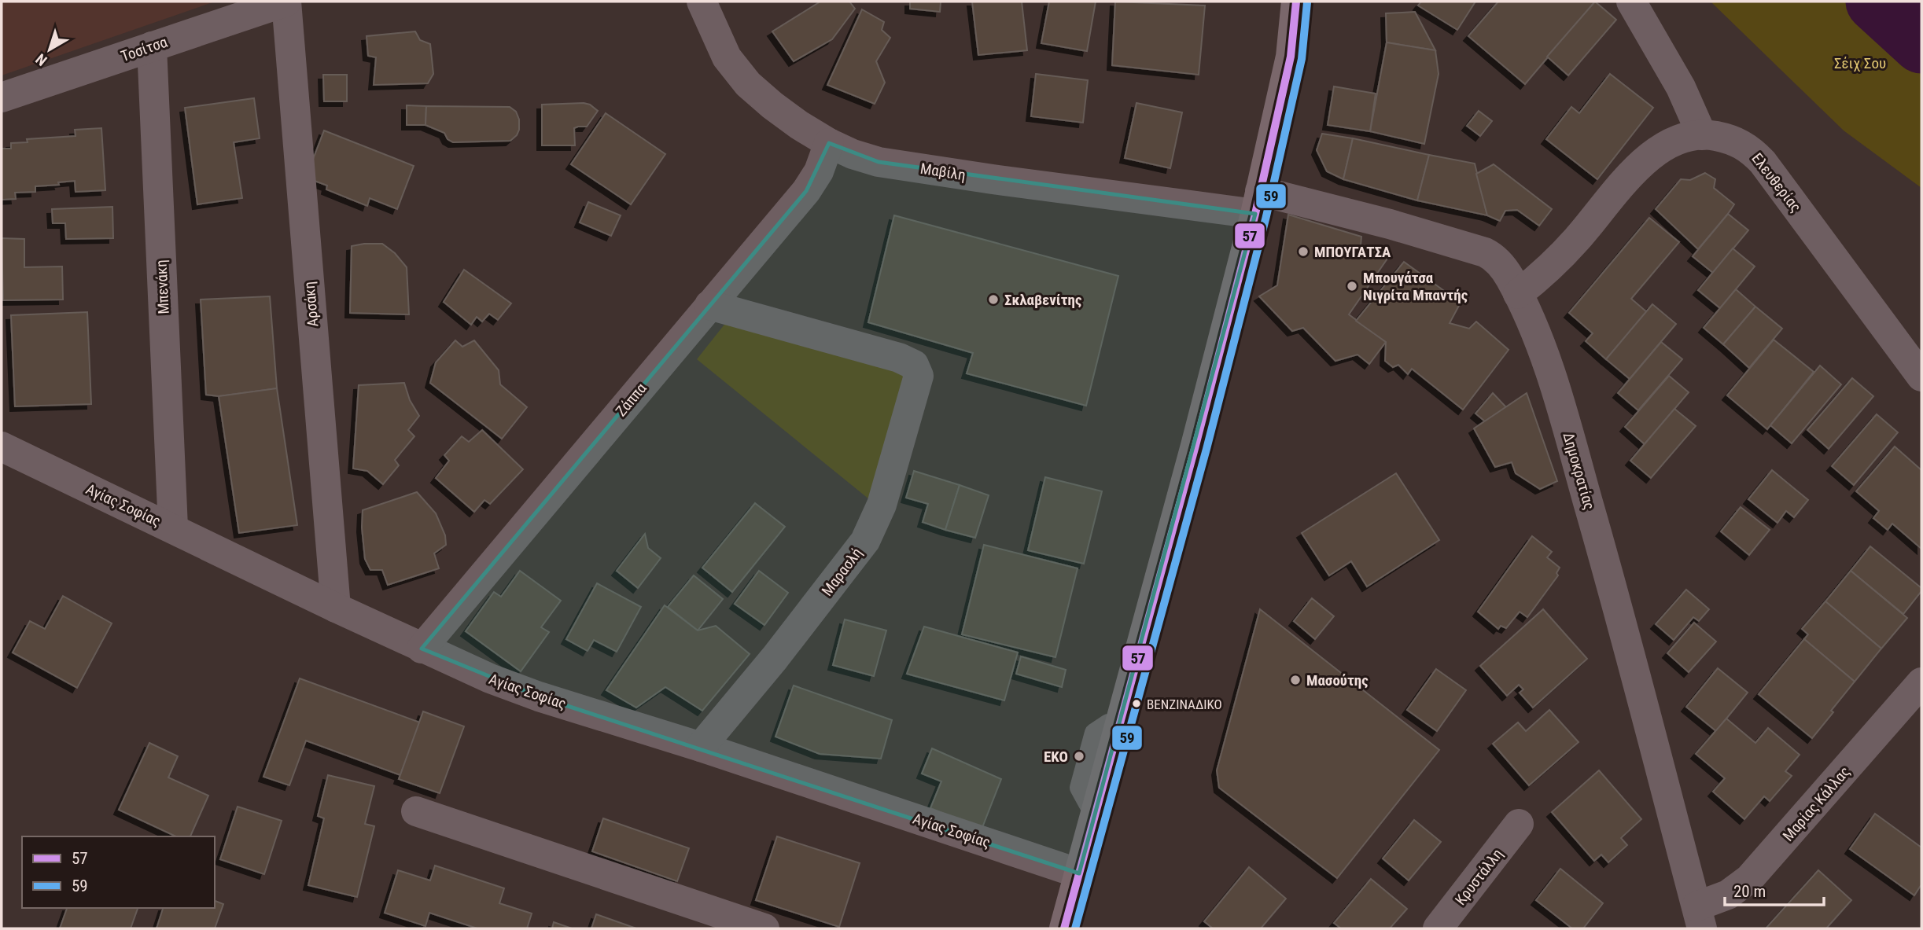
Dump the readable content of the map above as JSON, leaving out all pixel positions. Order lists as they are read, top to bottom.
{
  "streets": {
    "street": [
      "Τοσίτσα",
      "Μαβίλη",
      "Ελευθερίας",
      "Μπενάκη",
      "Αρσάκη",
      "Ζάππα",
      "Δημοκρατίας",
      "Αγίας Σοφίας",
      "Μαρασλή",
      "Μαρίας Κάλλας",
      "Κρυστάλλη"
    ]
  },
  "crossings": [
    ["Τοσίτσα", "Μπενάκη"],
    ["Τοσίτσα", "Αρσάκη"],
    ["Μαβίλη", "Ζάππα"],
    ["Μαβίλη", "Δημοκρατίας"],
    ["Ελευθερίας", "Δημοκρατίας"],
    ["Μπενάκη", "Αγίας Σοφίας"],
    ["Αρσάκη", "Αγίας Σοφίας"],
    ["Ζάππα", "Αγίας Σοφίας"],
    ["Ζάππα", "Μαρασλή"],
    ["Δημοκρατίας", "Μαρίας Κάλλας"],
    ["Αγίας Σοφίας", "Μαρασλή"]
  ],
  "parks": ["Σέιχ Σου"],
  "places": [
    "ΜΠΟΥΓΑΤΣΑ",
    "Μπουγάτσα Νιγρίτα Μπαντής",
    "Σκλαβενίτης",
    "Μασούτης",
    "ΒΕΝΖΙΝΑΔΙΚΟ",
    "EKO"
  ],
  "lines": ["transit line 57", "transit line 59"],
  "legend": ["57", "59"],
  "scale_bar": "20 m",
  "north": "bottom left"
}
